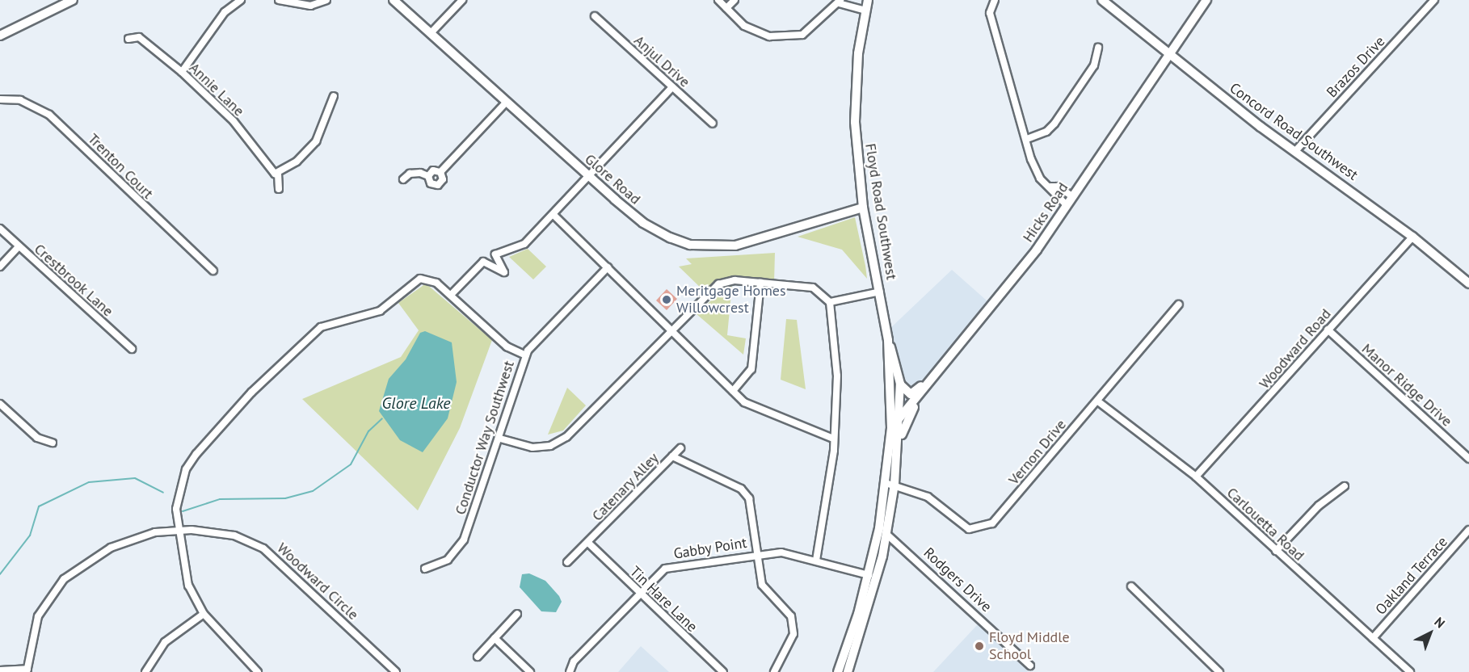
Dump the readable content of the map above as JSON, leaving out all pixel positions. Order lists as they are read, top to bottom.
{
  "streets": {
    "street": [
      "Anjul Drive",
      "Brazos Drive",
      "Annie Lane",
      "Concord Road Southwest",
      "Trenton Court",
      "Glore Road",
      "Floyd Road Southwest",
      "Hicks Road",
      "Crestbrook Lane",
      "Woodward Road",
      "Manor Ridge Drive",
      "Conductor Way Southwest",
      "Vernon Drive",
      "Catenary Alley",
      "Carlouetta Road",
      "Gabby Point",
      "Oakland Terrace",
      "Rodgers Drive",
      "Woodward Circle",
      "Tin Hare Lane"
    ]
  },
  "crossings": [
    ["Brazos Drive", "Concord Road Southwest"],
    ["Concord Road Southwest", "Hicks Road"],
    ["Concord Road Southwest", "Woodward Road"],
    ["Glore Road", "Floyd Road Southwest"],
    ["Floyd Road Southwest", "Hicks Road"],
    ["Floyd Road Southwest", "Vernon Drive"],
    ["Floyd Road Southwest", "Gabby Point"],
    ["Floyd Road Southwest", "Rodgers Drive"],
    ["Woodward Road", "Manor Ridge Drive"],
    ["Woodward Road", "Carlouetta Road"],
    ["Vernon Drive", "Carlouetta Road"],
    ["Catenary Alley", "Tin Hare Lane"],
    ["Carlouetta Road", "Oakland Terrace"],
    ["Gabby Point", "Tin Hare Lane"]
  ],
  "water": ["Glore Lake"],
  "places": ["Meritgage Homes Willowcrest", "Floyd Middle School"],
  "north": "top right"
}
